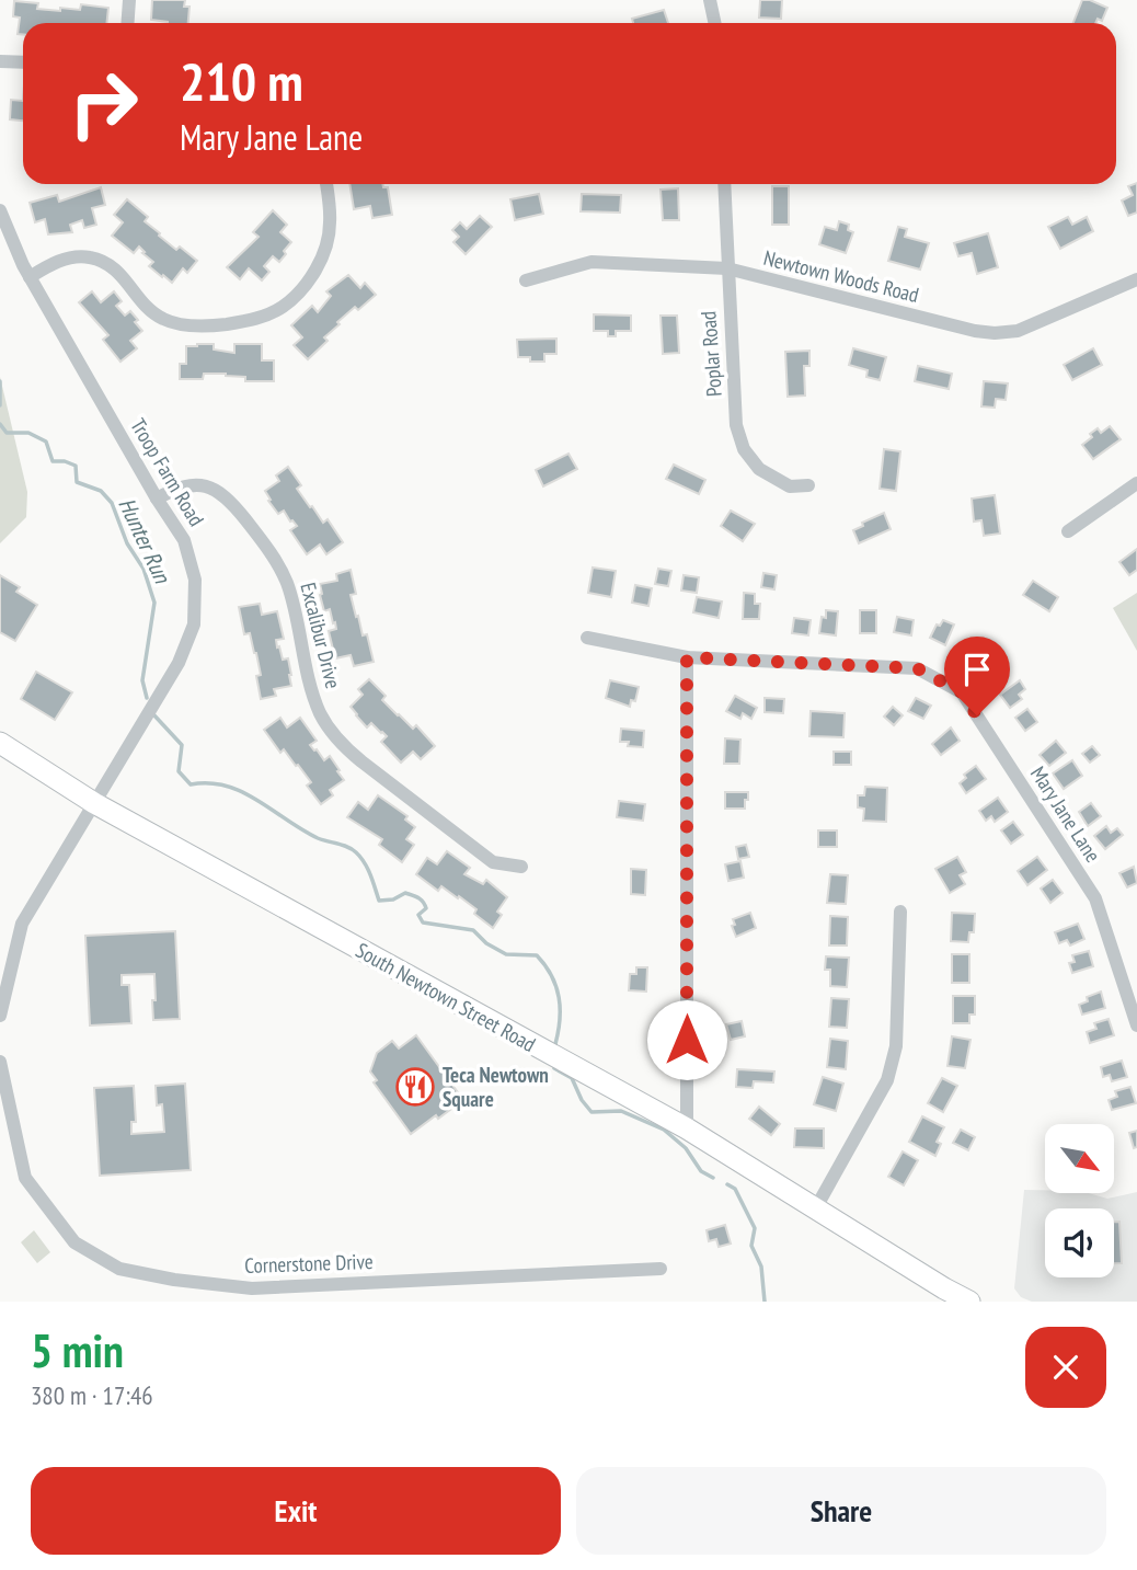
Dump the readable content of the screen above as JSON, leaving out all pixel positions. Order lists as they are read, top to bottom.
{
  "streets": {
    "main road": ["South Newtown Street Road"],
    "street": [
      "Newtown Woods Road",
      "Poplar Road",
      "Troop Farm Road",
      "Excalibur Drive",
      "Mary Jane Lane",
      "Cornerstone Drive"
    ]
  },
  "crossings": [
    ["Newtown Woods Road", "Poplar Road"],
    ["Troop Farm Road", "Excalibur Drive"],
    ["Troop Farm Road", "South Newtown Street Road"]
  ],
  "water": ["Hunter Run"],
  "places": {
    "restaurant": ["Teca Newtown Square"]
  },
  "north": "bottom right",
  "page": {
    "turn": ["210 m", "Mary Jane Lane"],
    "heading": ["5 min", "380 m · 17:46"],
    "buttons": ["Exit", "Share"]
  }
}
